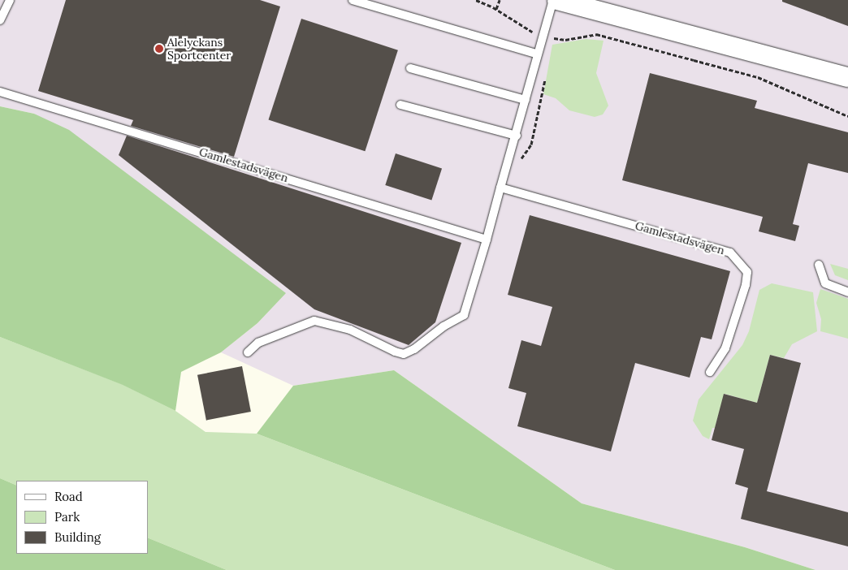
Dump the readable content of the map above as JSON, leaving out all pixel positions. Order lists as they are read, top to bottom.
{
  "streets": {
    "lane": ["Gamlestadsvägen"]
  },
  "places": ["Alelyckans Sportcenter"],
  "legend": ["Road", "Park", "Building"]
}
